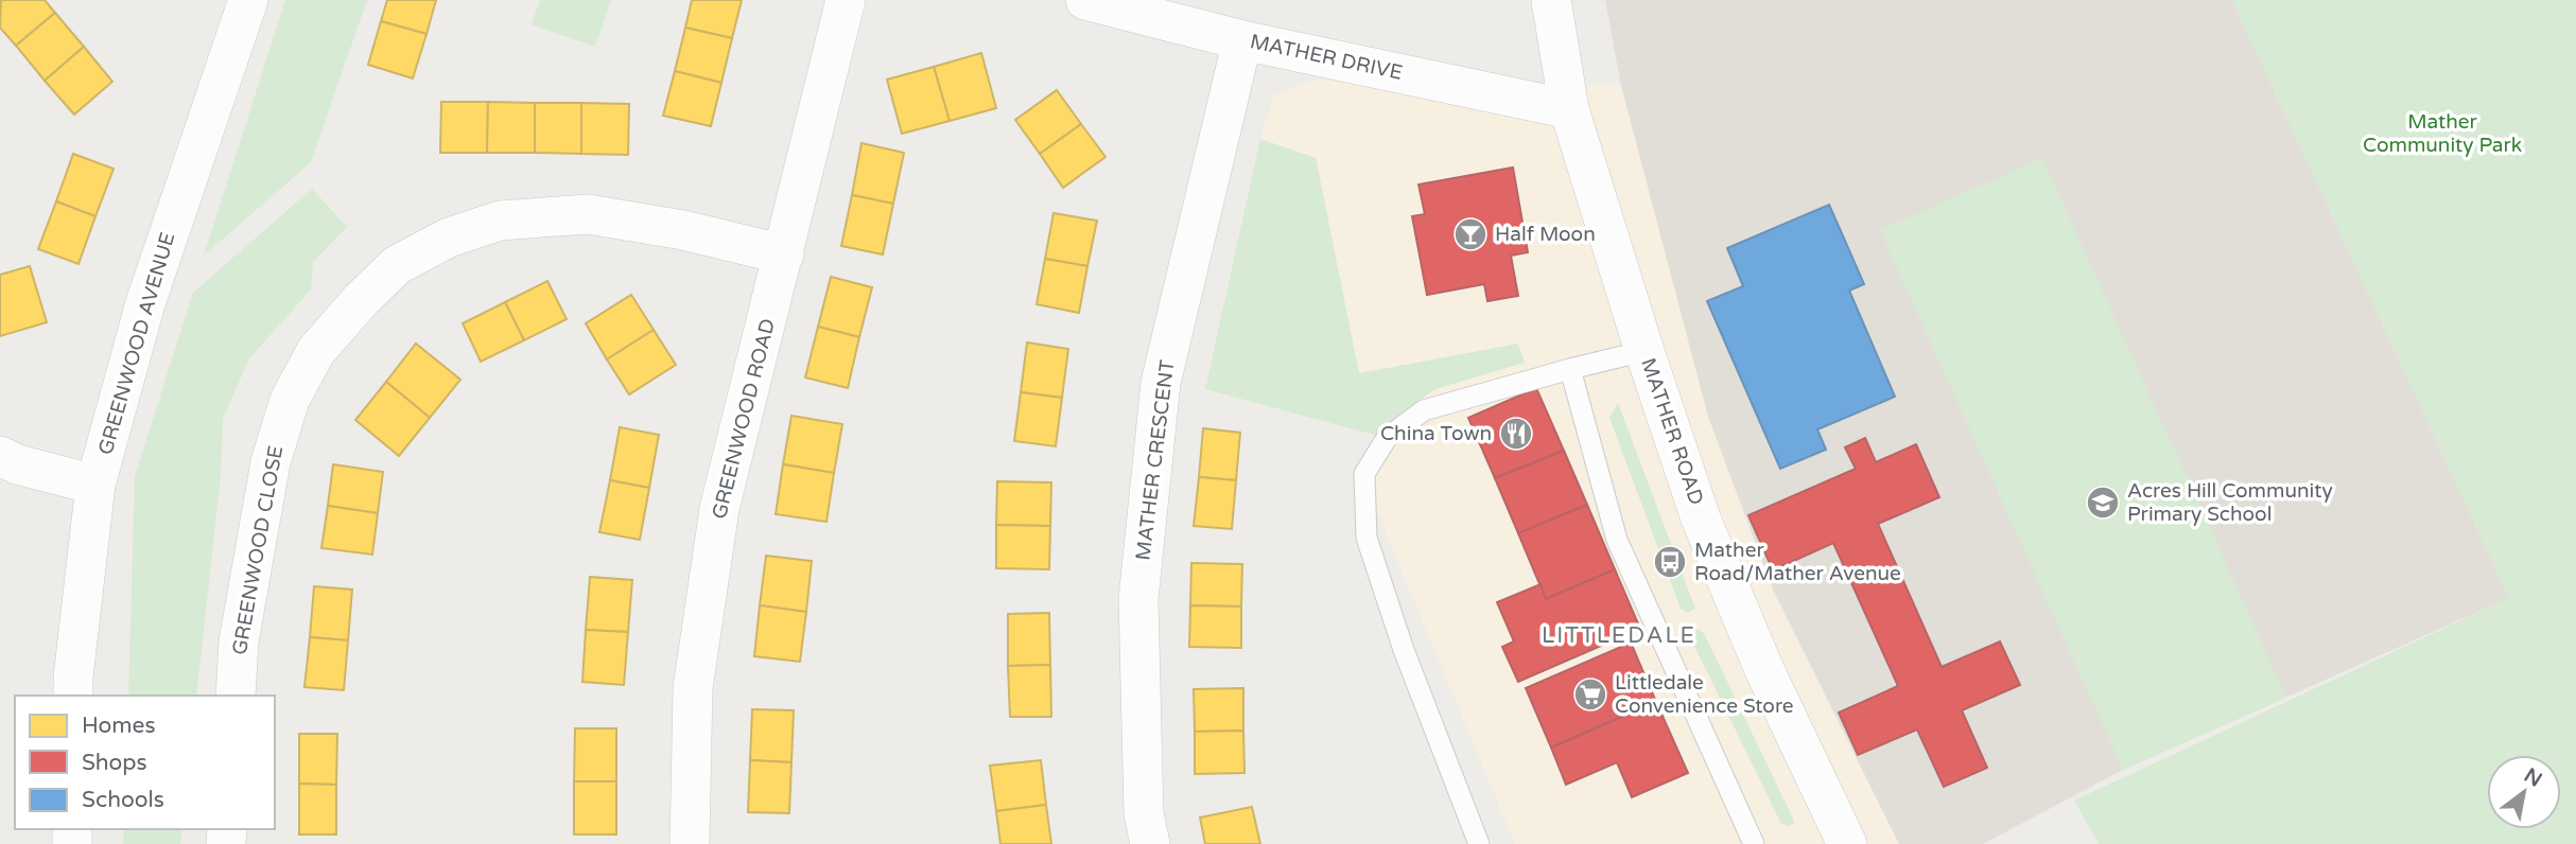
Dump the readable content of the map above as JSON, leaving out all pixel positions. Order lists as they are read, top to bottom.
{
  "streets": {
    "street": [
      "MATHER DRIVE",
      "GREENWOOD AVENUE",
      "GREENWOOD ROAD",
      "MATHER ROAD",
      "MATHER CRESCENT",
      "GREENWOOD CLOSE"
    ]
  },
  "crossings": [
    ["MATHER DRIVE", "MATHER ROAD"],
    ["MATHER DRIVE", "MATHER CRESCENT"],
    ["GREENWOOD ROAD", "GREENWOOD CLOSE"]
  ],
  "districts": ["LITTLEDALE"],
  "parks": ["Mather Community Park"],
  "places": {
    "bar": ["Half Moon"],
    "restaurant": ["China Town"],
    "school or university": ["Acres Hill Community Primary School"],
    "bus stop": ["Mather Road/Mather Avenue"],
    "supermarket": ["Littledale Convenience Store"]
  },
  "legend": ["Homes", "Shops", "Schools"],
  "north": "top right"
}
